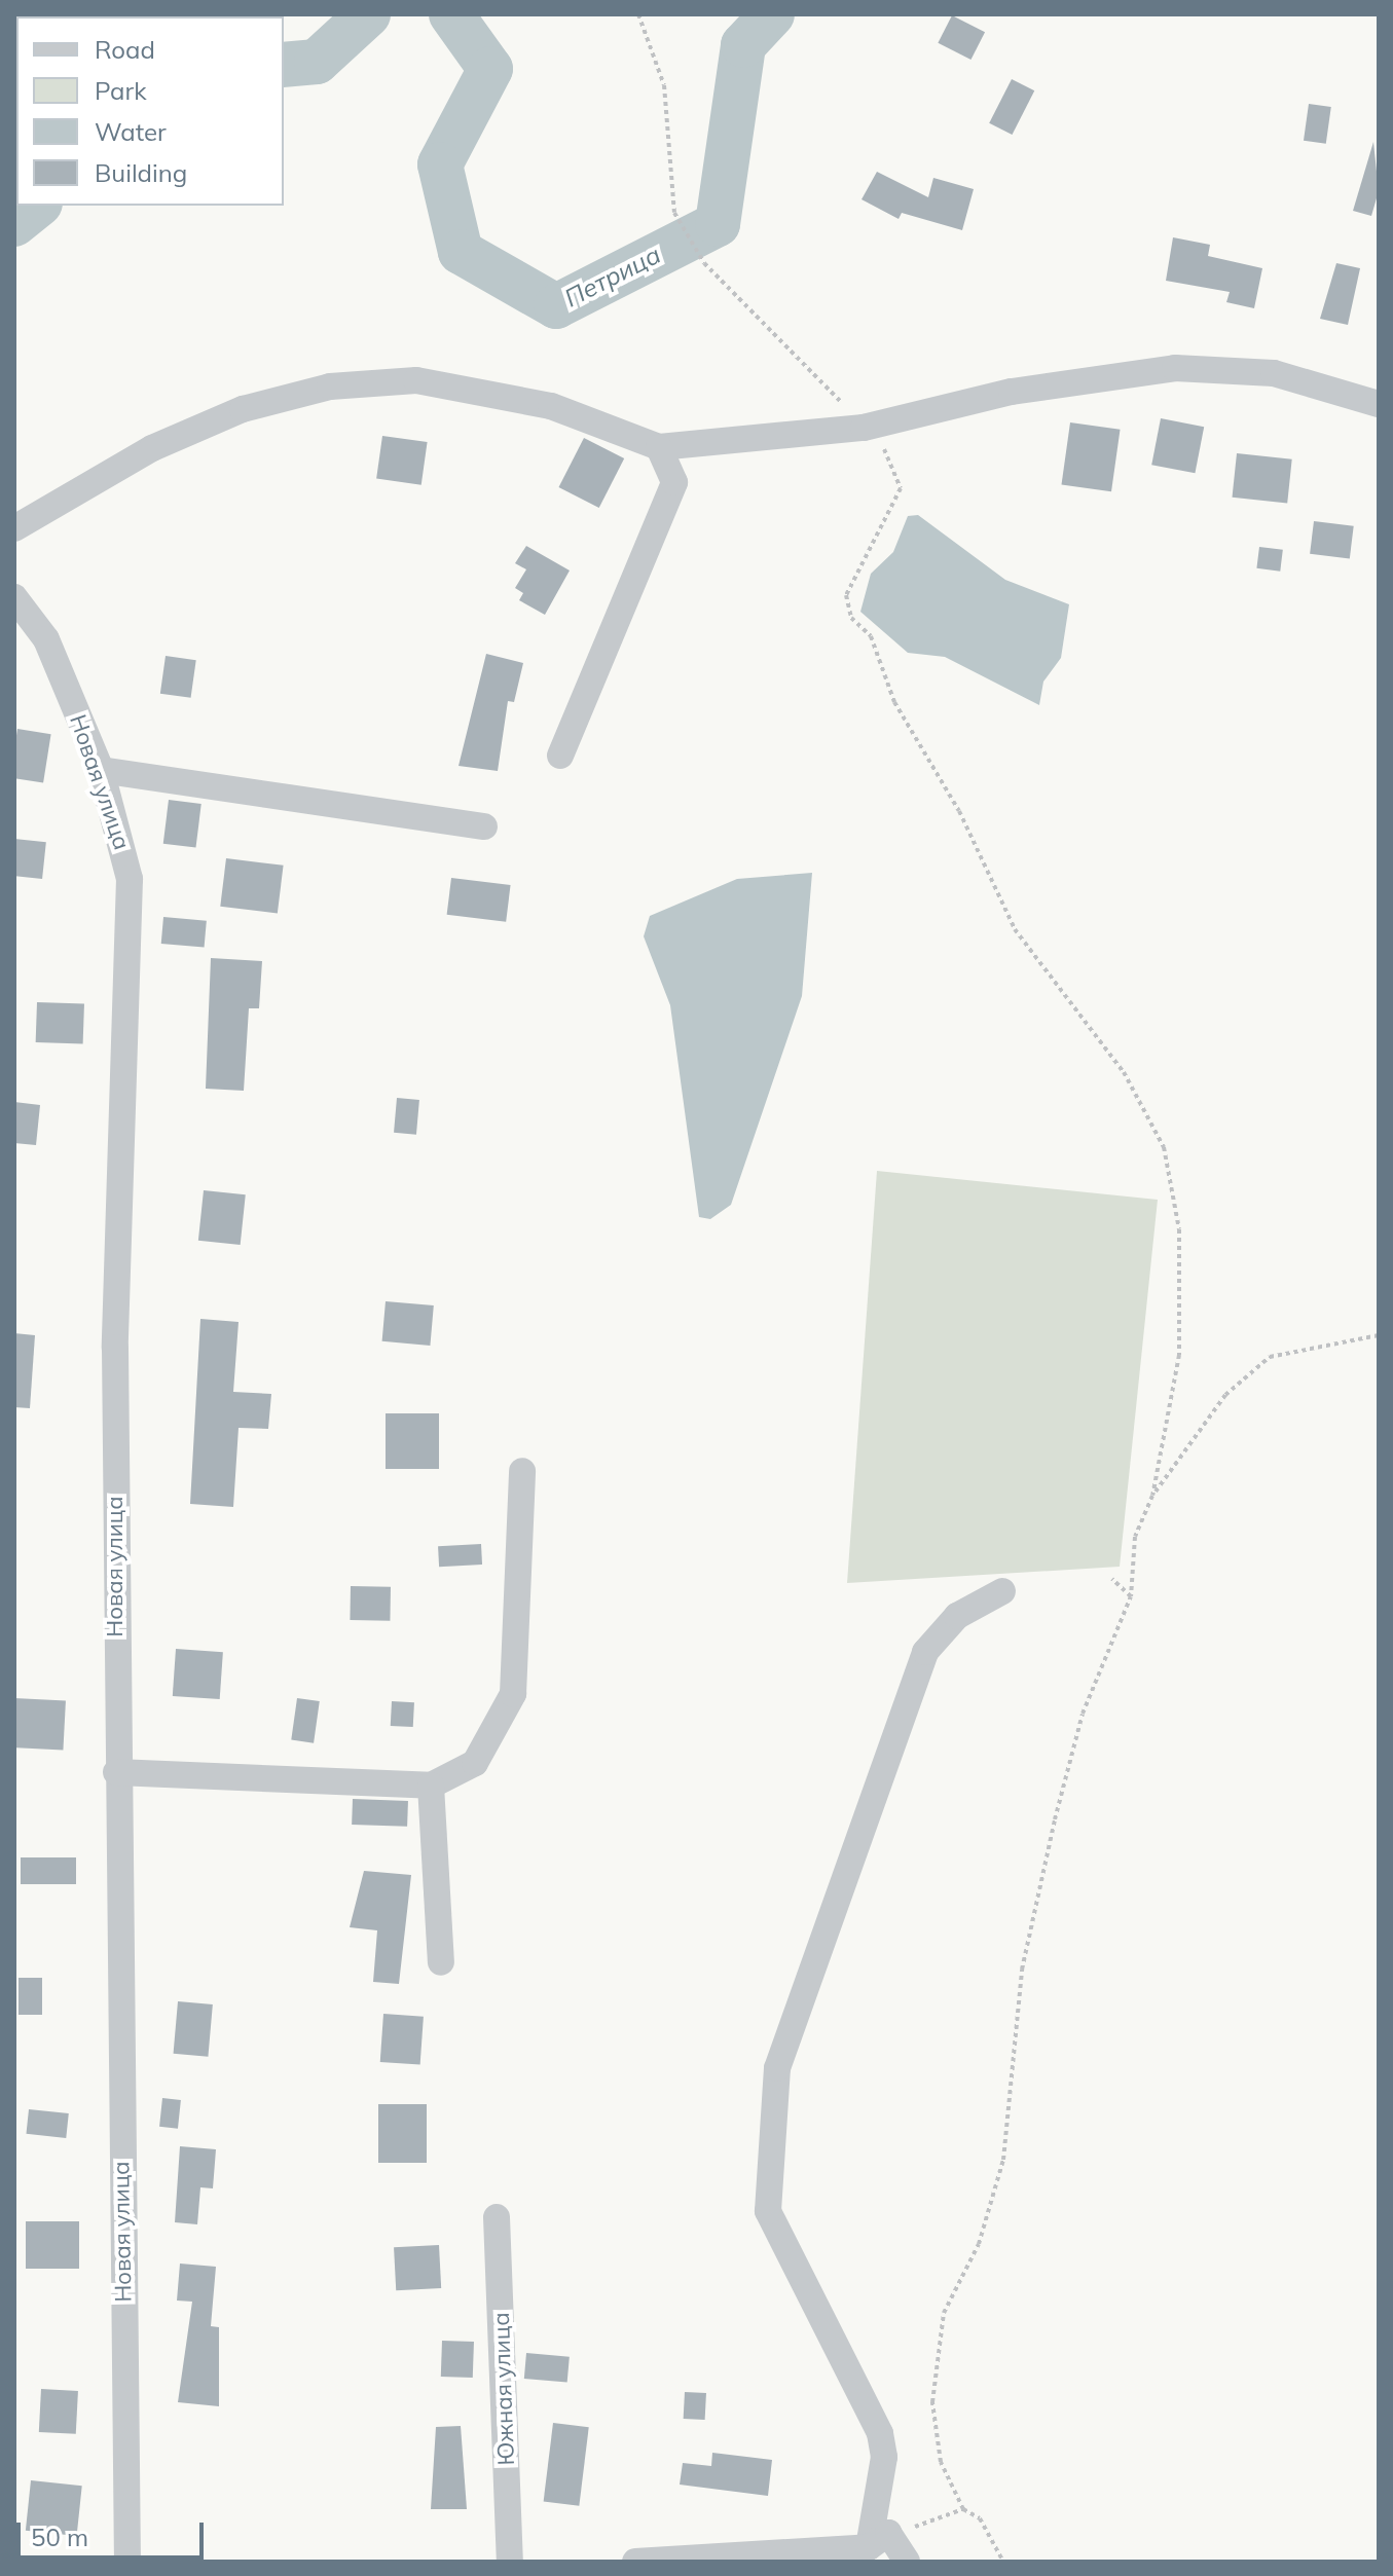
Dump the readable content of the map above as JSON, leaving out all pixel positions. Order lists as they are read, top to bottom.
{
  "streets": {
    "street": ["Новая улица", "Южная улица"]
  },
  "water": ["Петрица"],
  "legend": [
    "Road",
    "Park",
    "Water",
    "Building"
  ],
  "scale_bar": "50 m"
}
